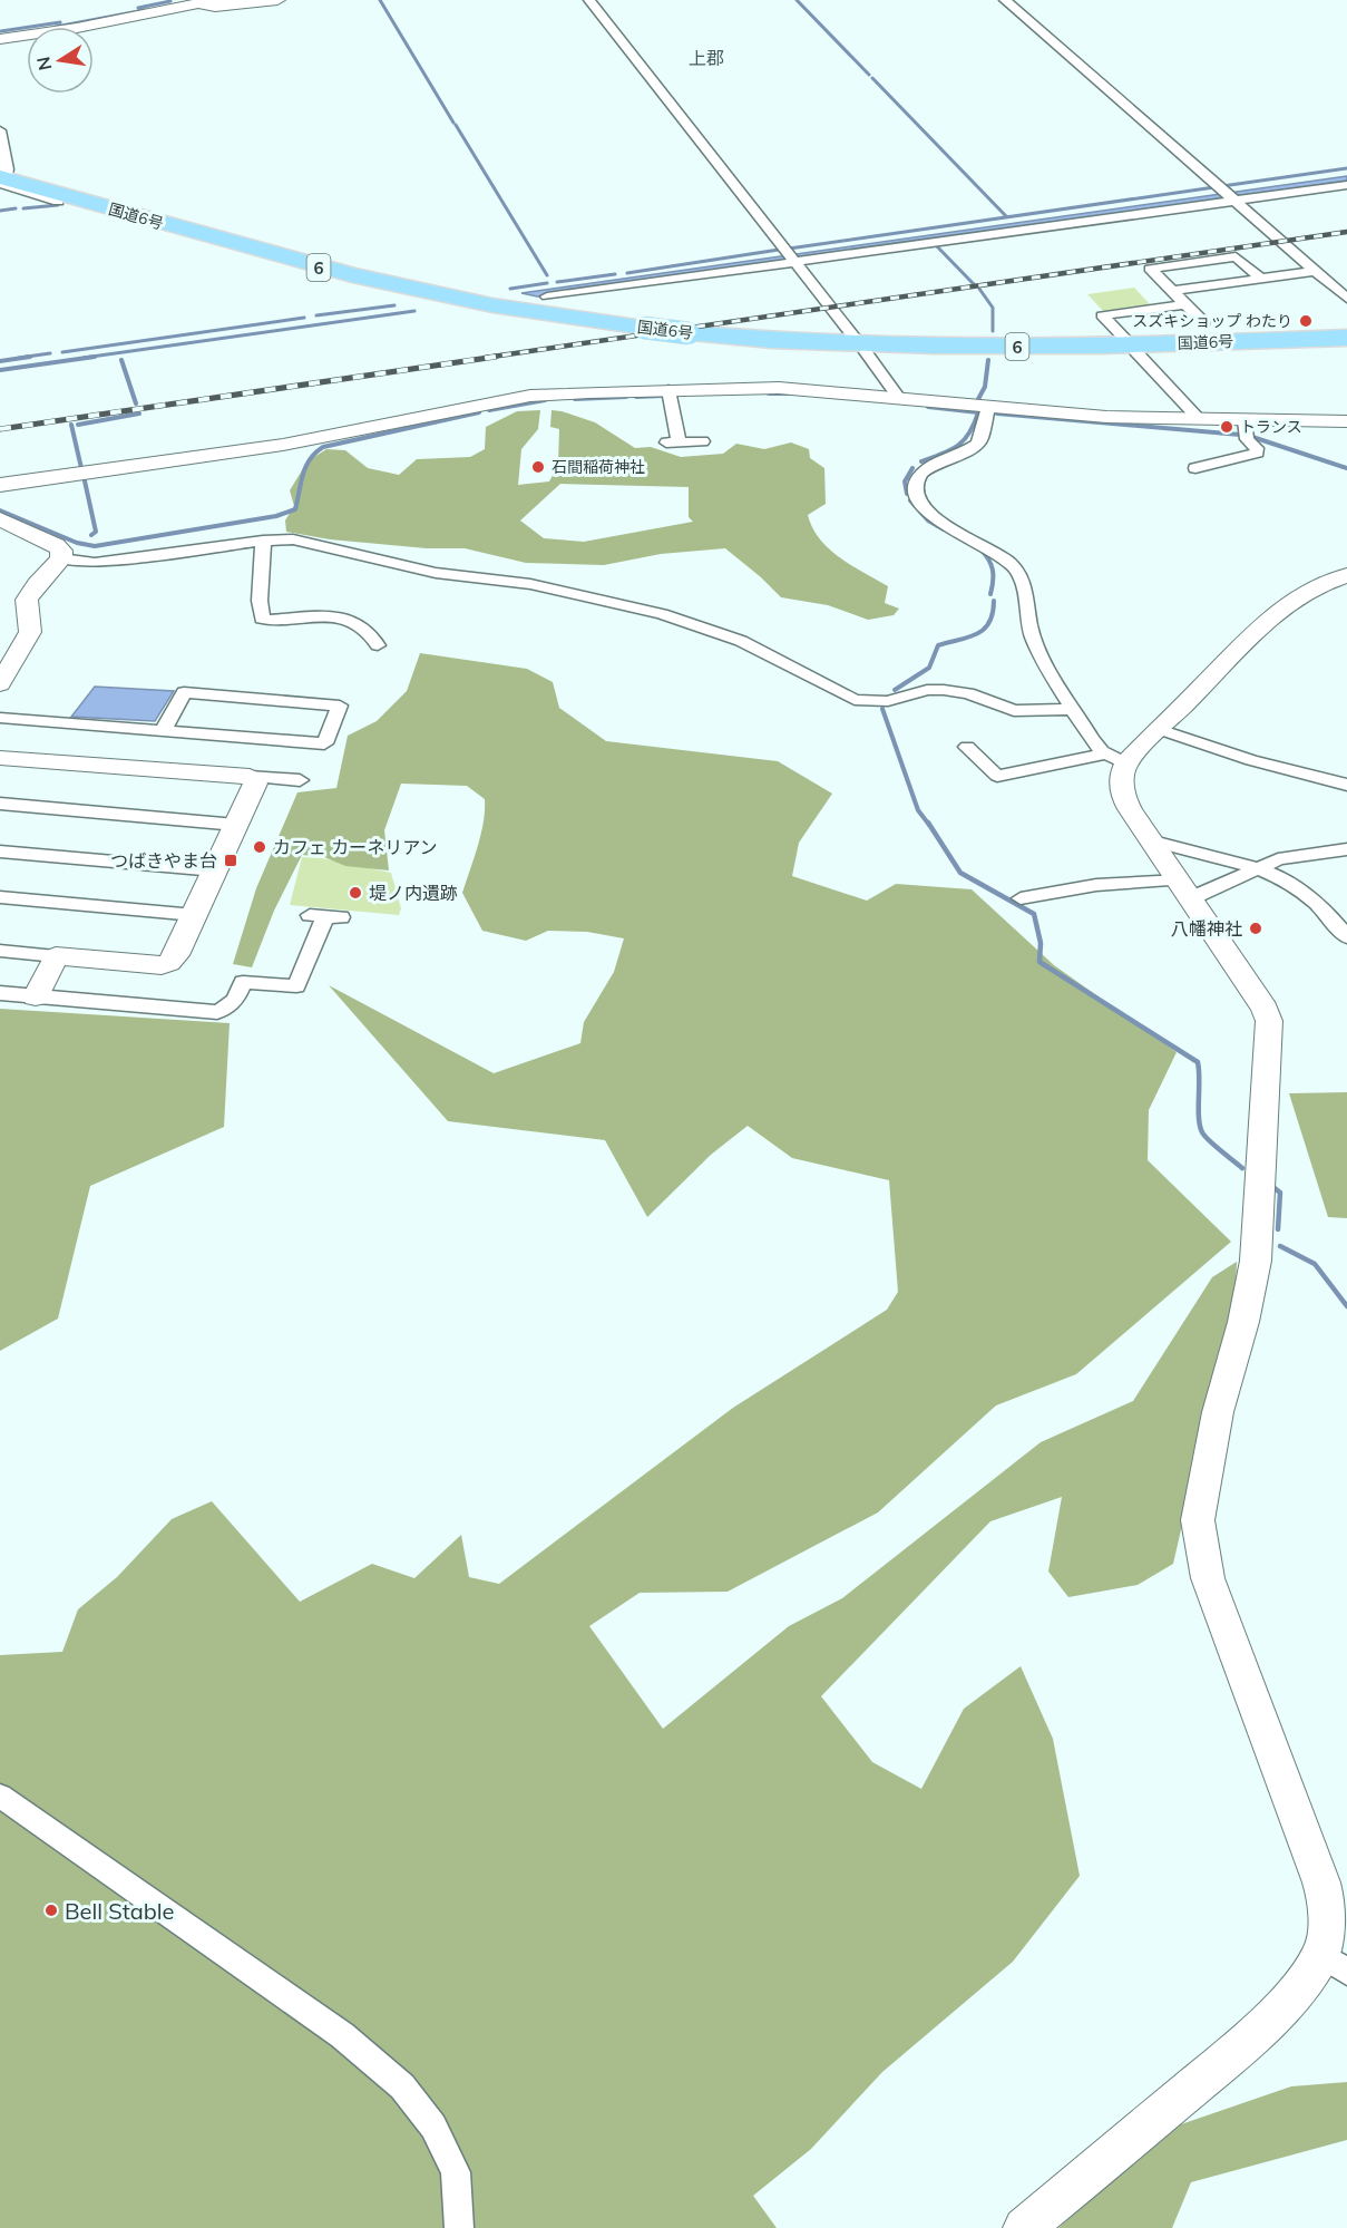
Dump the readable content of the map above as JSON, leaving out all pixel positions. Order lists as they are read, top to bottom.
{
  "streets": {
    "highway": ["国道6号", "6"]
  },
  "districts": ["上郡"],
  "places": {
    "other": [
      "スズキショップ わたり",
      "トランス",
      "石間稲荷神社",
      "カフェ カーネリアン",
      "堤ノ内遺跡",
      "八幡神社",
      "Bell Stable"
    ],
    "transit": ["つばきやま台"]
  },
  "north": "left"
}
